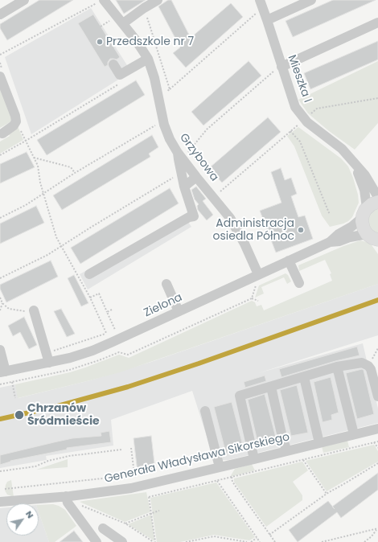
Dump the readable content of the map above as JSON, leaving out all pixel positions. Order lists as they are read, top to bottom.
{
  "streets": {
    "street": [
      "Mieszka I",
      "Grzybowa",
      "Zielona",
      "Generała Władysława Sikorskiego"
    ]
  },
  "crossings": [
    ["Mieszka I", "Zielona"],
    ["Grzybowa", "Zielona"]
  ],
  "places": ["Przedszkole nr 7", "Administracja osiedla Północ", "Chrzanów Śródmieście"],
  "north": "top right"
}
